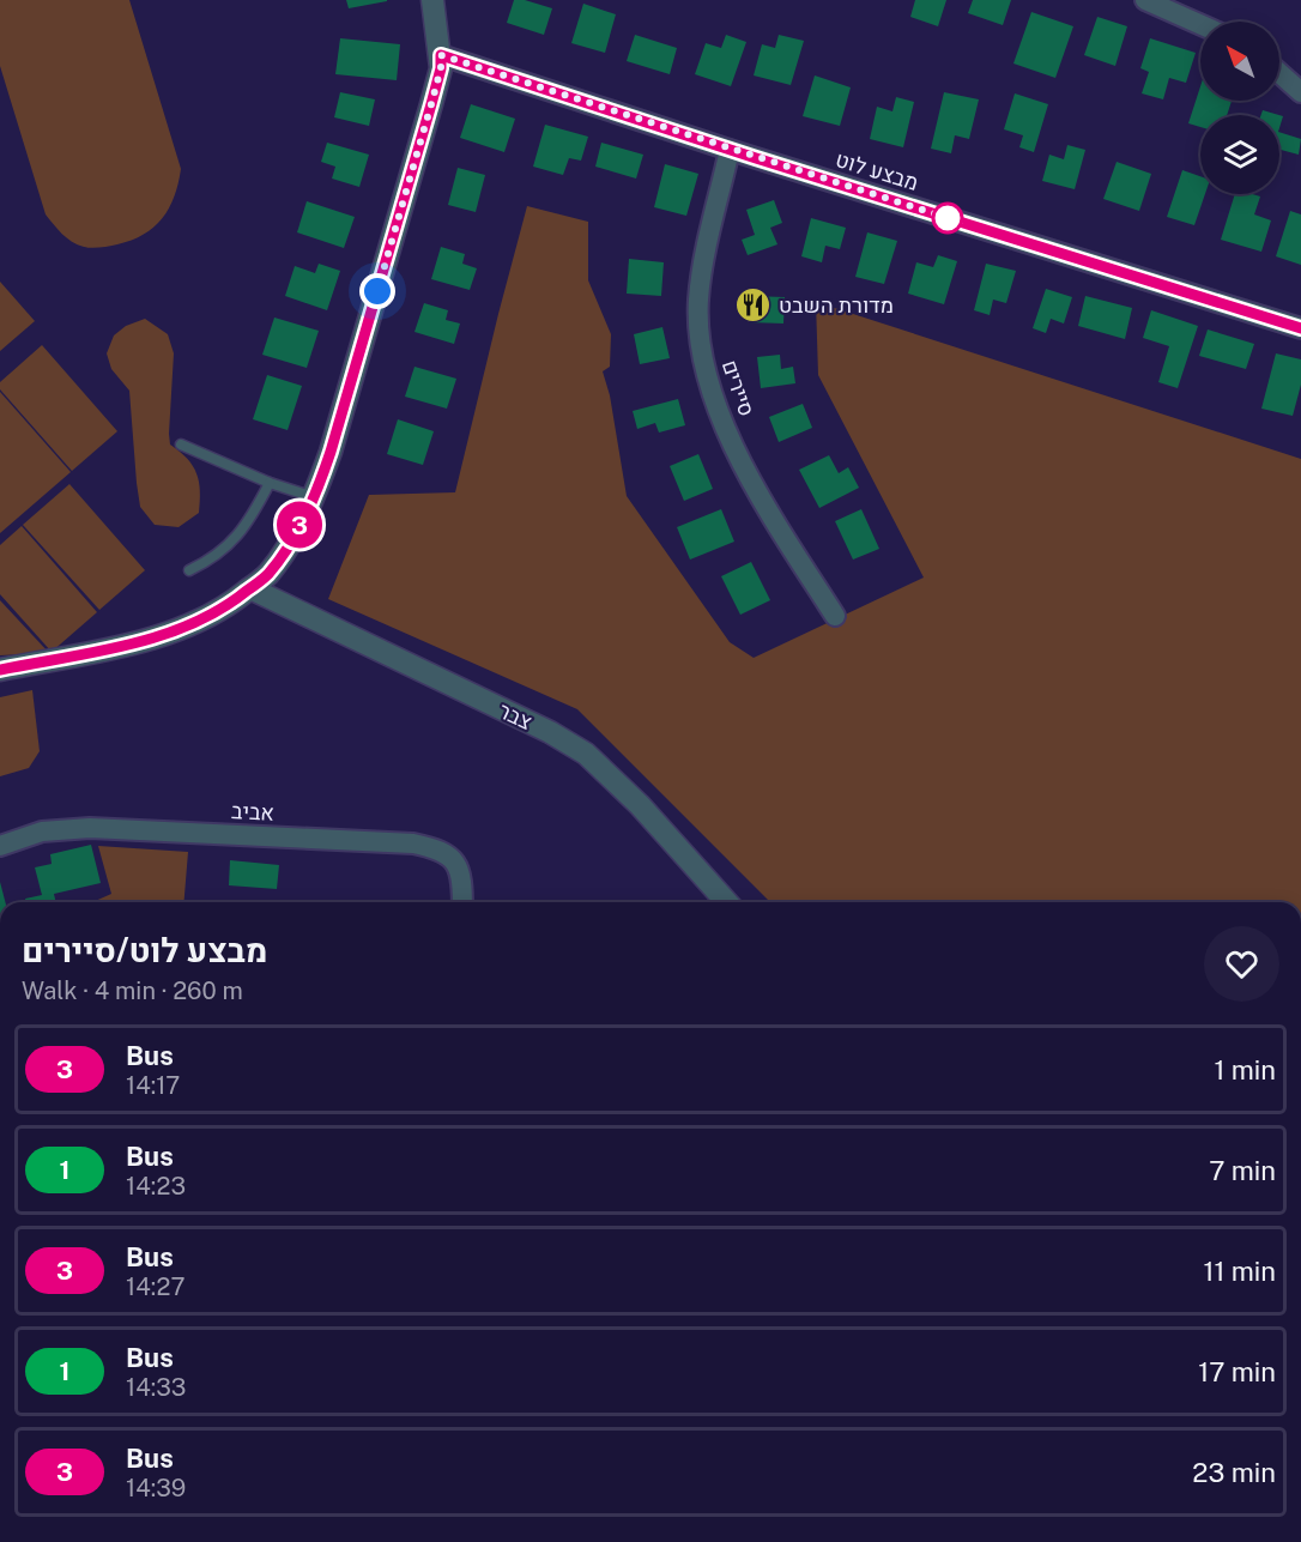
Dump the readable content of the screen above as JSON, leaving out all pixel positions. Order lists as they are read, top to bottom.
{
  "streets": {
    "street": [
      "מבצע לוט",
      "סיירים",
      "צבר",
      "אביב"
    ]
  },
  "crossings": [
    ["מבצע לוט", "סיירים"]
  ],
  "places": {
    "restaurant": ["מדורת השבט"]
  },
  "lines": ["bus line 3"],
  "north": "top left",
  "page": {
    "on_map": "3",
    "heading": ["מבצע לוט/סיירים", "Walk · 4 min · 260 m"],
    "list": [
      {
        "mark": "3",
        "name": "Bus",
        "note": "14:17",
        "value": "1 min"
      },
      {
        "mark": "1",
        "name": "Bus",
        "note": "14:23",
        "value": "7 min"
      },
      {
        "mark": "3",
        "name": "Bus",
        "note": "14:27",
        "value": "11 min"
      },
      {
        "mark": "1",
        "name": "Bus",
        "note": "14:33",
        "value": "17 min"
      },
      {
        "mark": "3",
        "name": "Bus",
        "note": "14:39",
        "value": "23 min"
      }
    ]
  }
}
